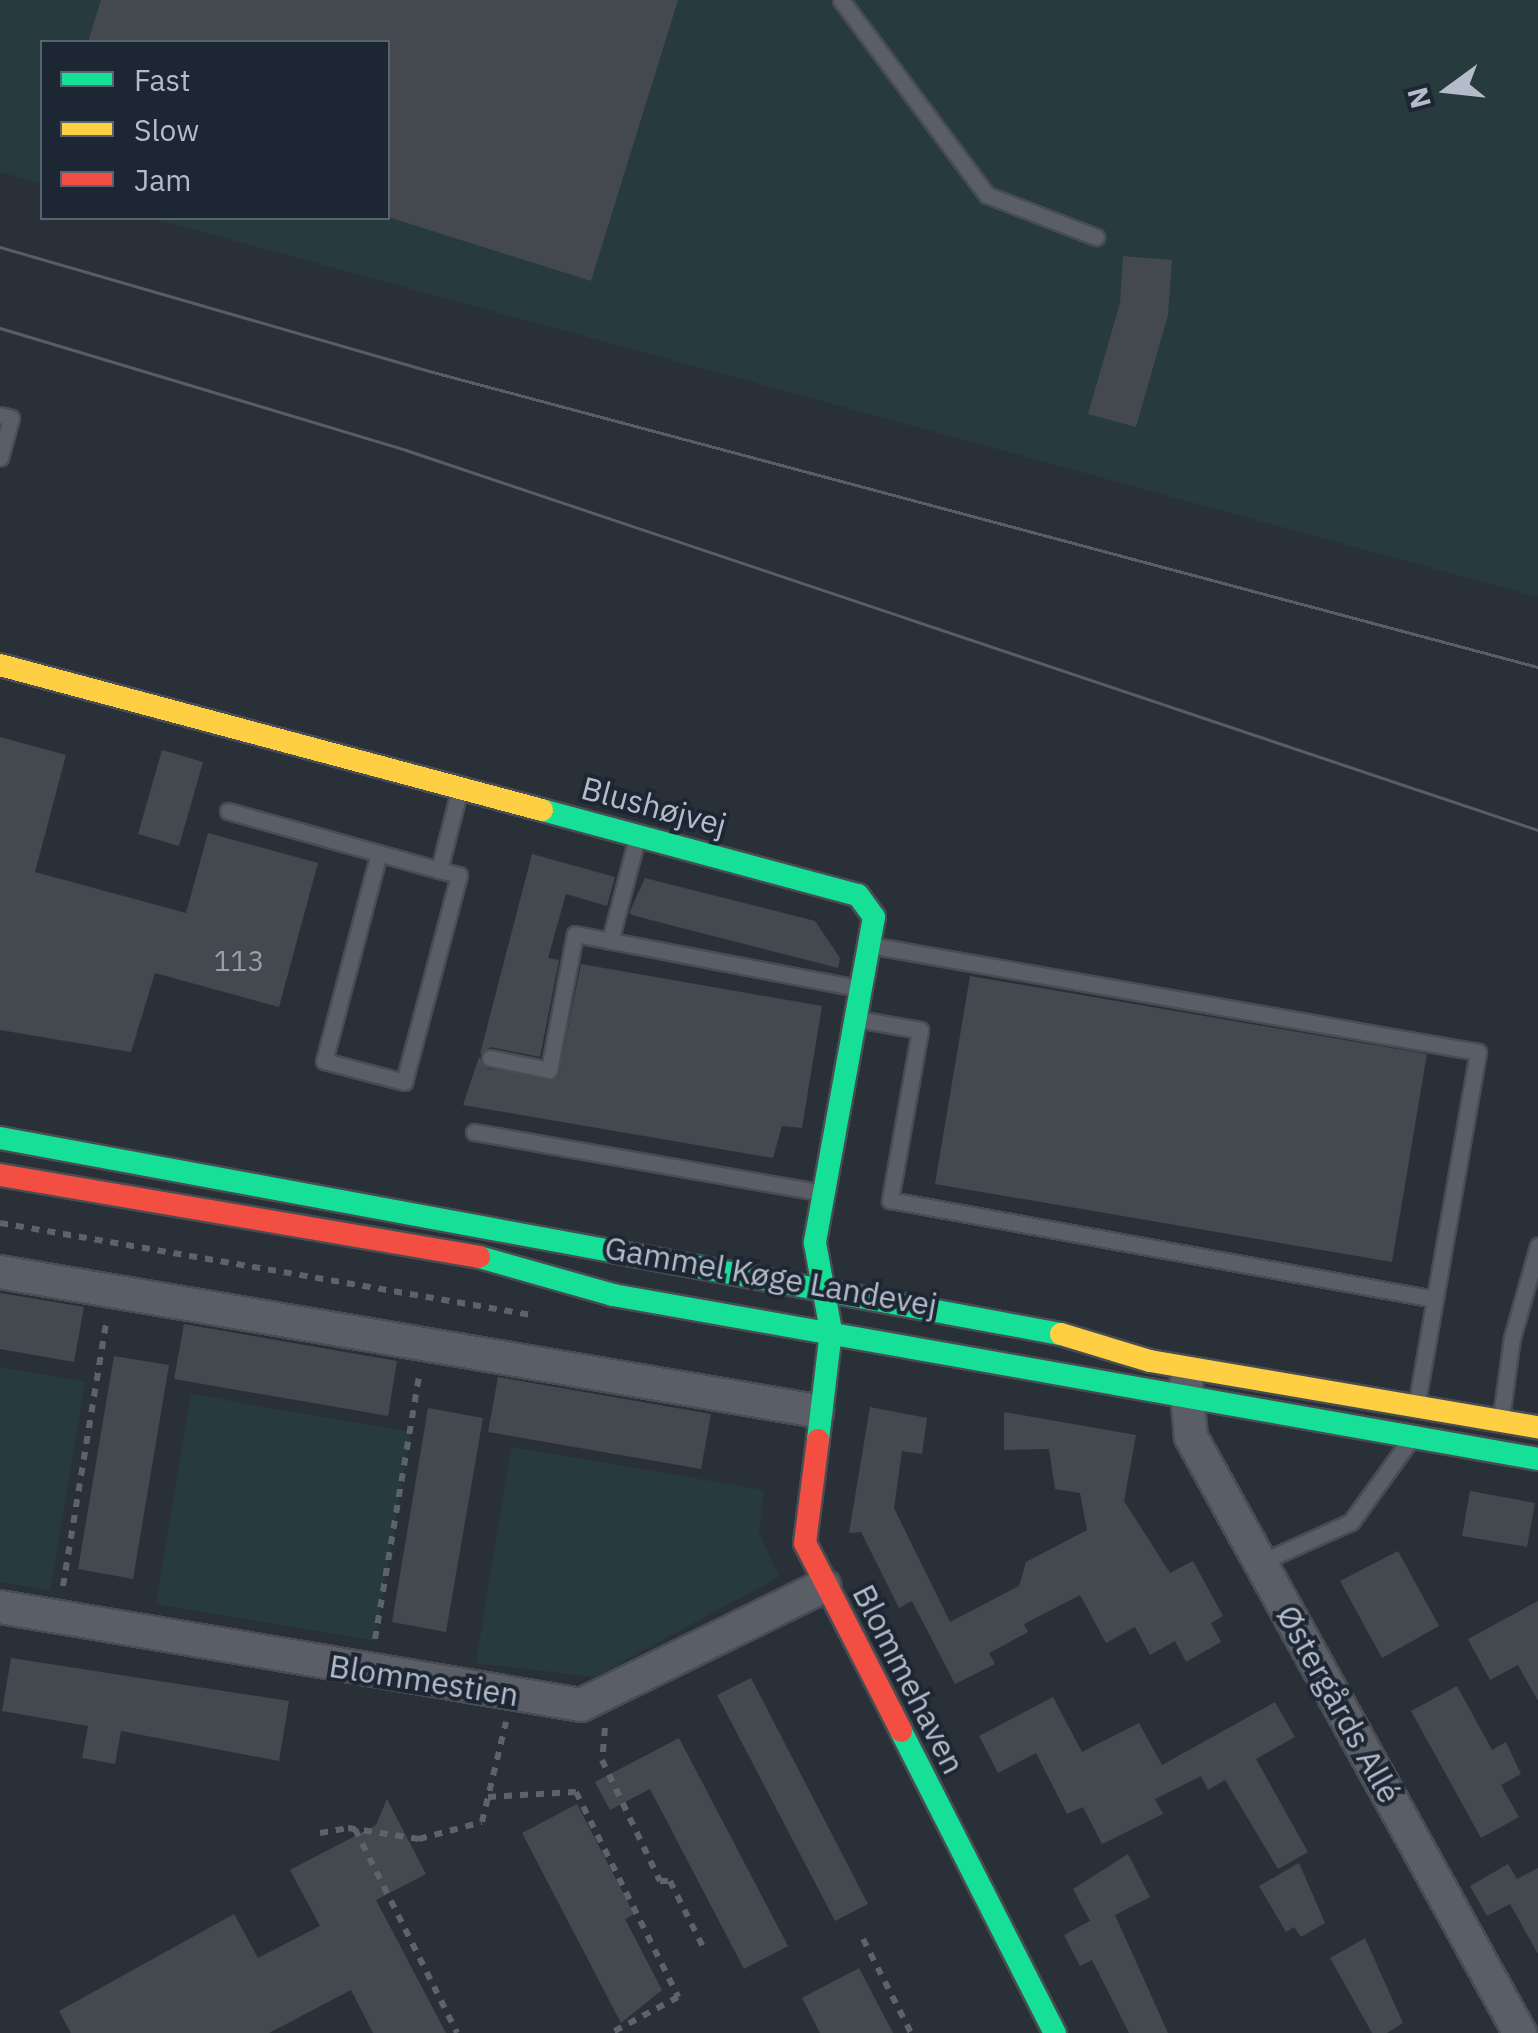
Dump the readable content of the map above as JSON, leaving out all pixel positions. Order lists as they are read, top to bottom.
{
  "streets": {
    "main road": ["Blushøjvej", "Gammel Køge Landevej", "Blommehaven"],
    "street": ["Blommestien", "Østergårds Allé"]
  },
  "crossings": [
    ["Blushøjvej", "Gammel Køge Landevej"],
    ["Blushøjvej", "Blommehaven"],
    ["Gammel Køge Landevej", "Blommehaven"],
    ["Gammel Køge Landevej", "Østergårds Allé"],
    ["Blommehaven", "Blommestien"]
  ],
  "house_numbers": ["113"],
  "legend": ["Fast", "Slow", "Jam"],
  "north": "left"
}
